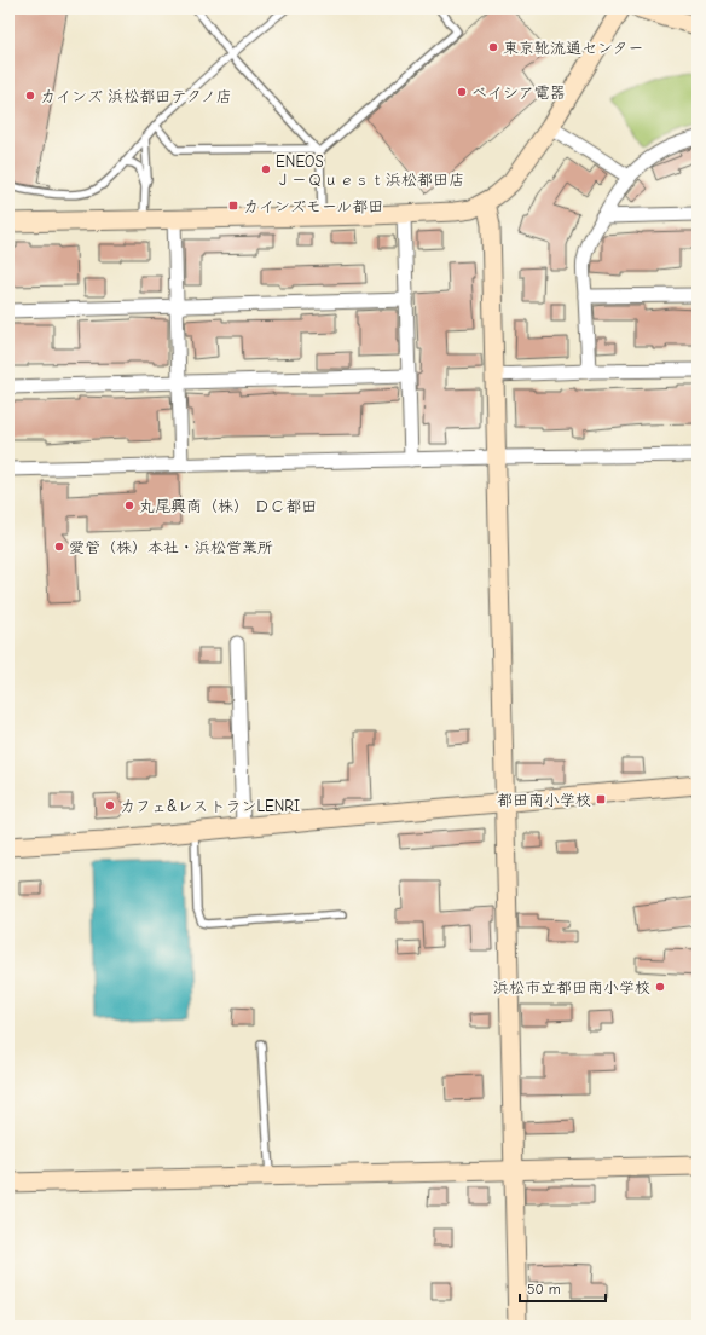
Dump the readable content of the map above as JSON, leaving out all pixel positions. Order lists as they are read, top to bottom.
{
  "places": {
    "other": [
      "東京靴流通センター",
      "ベイシア電器",
      "カインズ 浜松都田テクノ店",
      "ENEOS Ｊ－Ｑｕｅｓｔ浜松都田店",
      "丸尾興商（株） ＤＣ都田",
      "愛管（株）本社・浜松営業所",
      "カフェ&レストランLENRI",
      "浜松市立都田南小学校"
    ],
    "transit": ["カインズモール都田", "都田南小学校"]
  },
  "scale_bar": "50 m"
}
